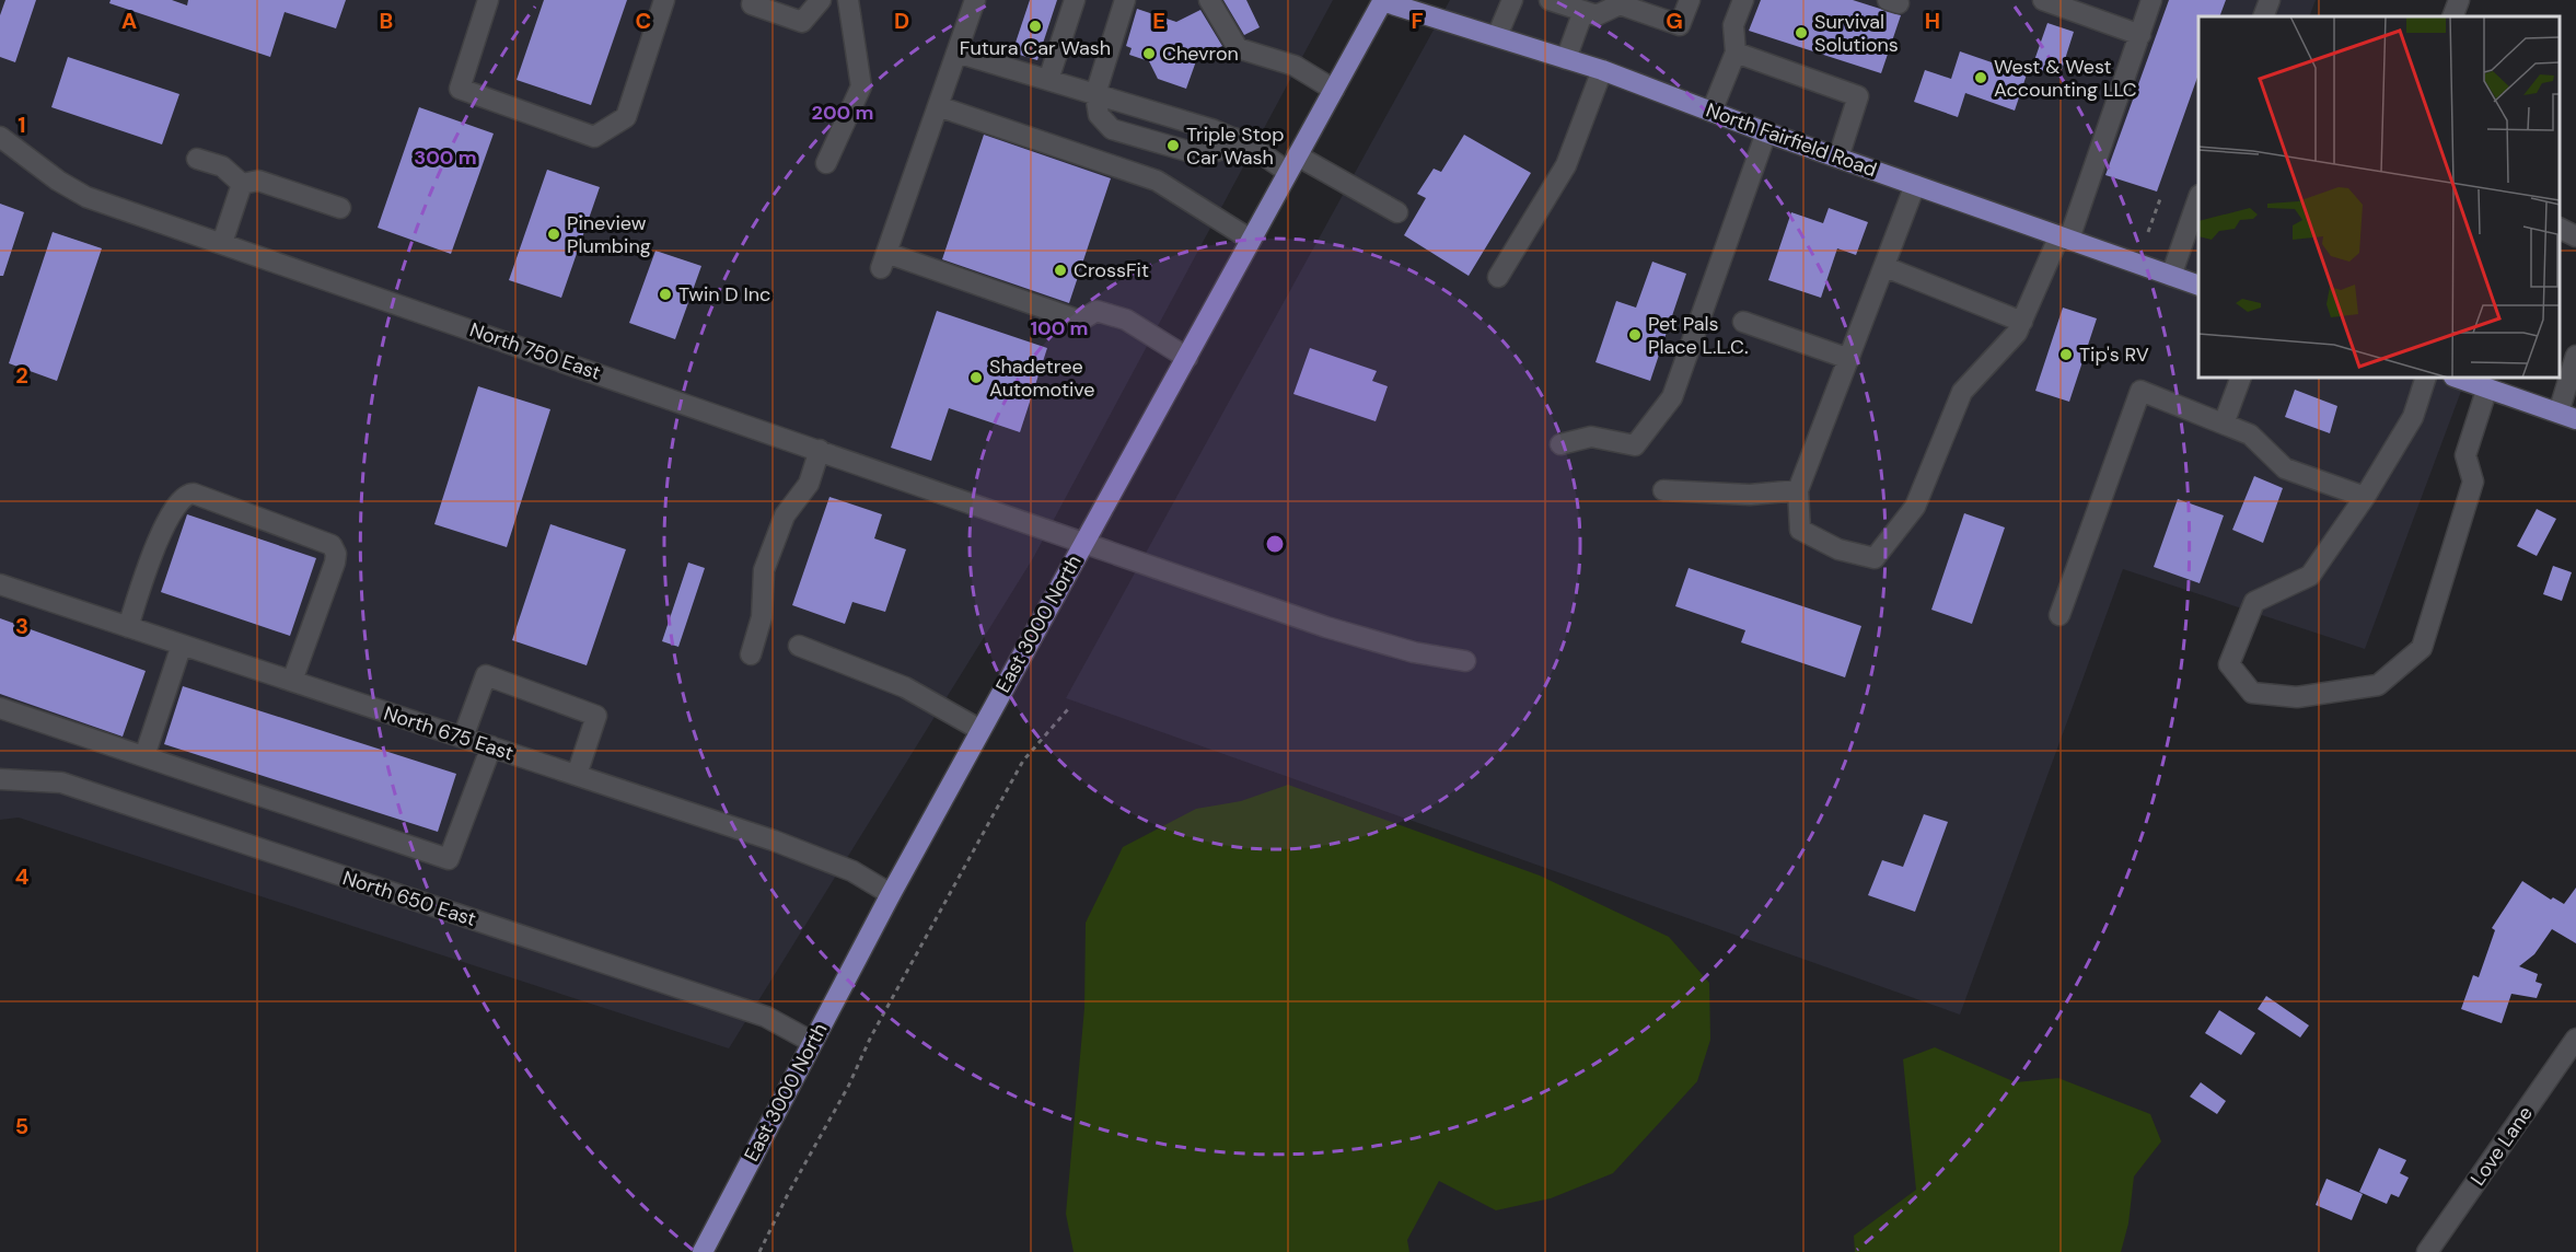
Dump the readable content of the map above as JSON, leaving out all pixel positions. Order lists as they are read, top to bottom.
{
  "streets": {
    "main road": ["North Fairfield Road", "East 3000 North"],
    "street": [
      "North 750 East",
      "North 675 East",
      "North 650 East",
      "Love Lane"
    ]
  },
  "crossings": [
    ["North Fairfield Road", "East 3000 North"],
    ["North 750 East", "East 3000 North"],
    ["East 3000 North", "North 675 East"],
    ["East 3000 North", "North 650 East"]
  ],
  "places": [
    "Futura Car Wash",
    "Survival Solutions",
    "Chevron",
    "West & West Accounting LLC",
    "Triple Stop Car Wash",
    "Pineview Plumbing",
    "CrossFit",
    "Twin D Inc",
    "Pet Pals Place L.L.C.",
    "Tip's RV",
    "Shadetree Automotive"
  ],
  "grid": {
    "columns": [
      "A",
      "B",
      "C",
      "D",
      "E",
      "F",
      "G",
      "H"
    ],
    "rows": [
      "1",
      "2",
      "3",
      "4",
      "5"
    ]
  },
  "rings": ["200 m", "300 m", "100 m"]
}
